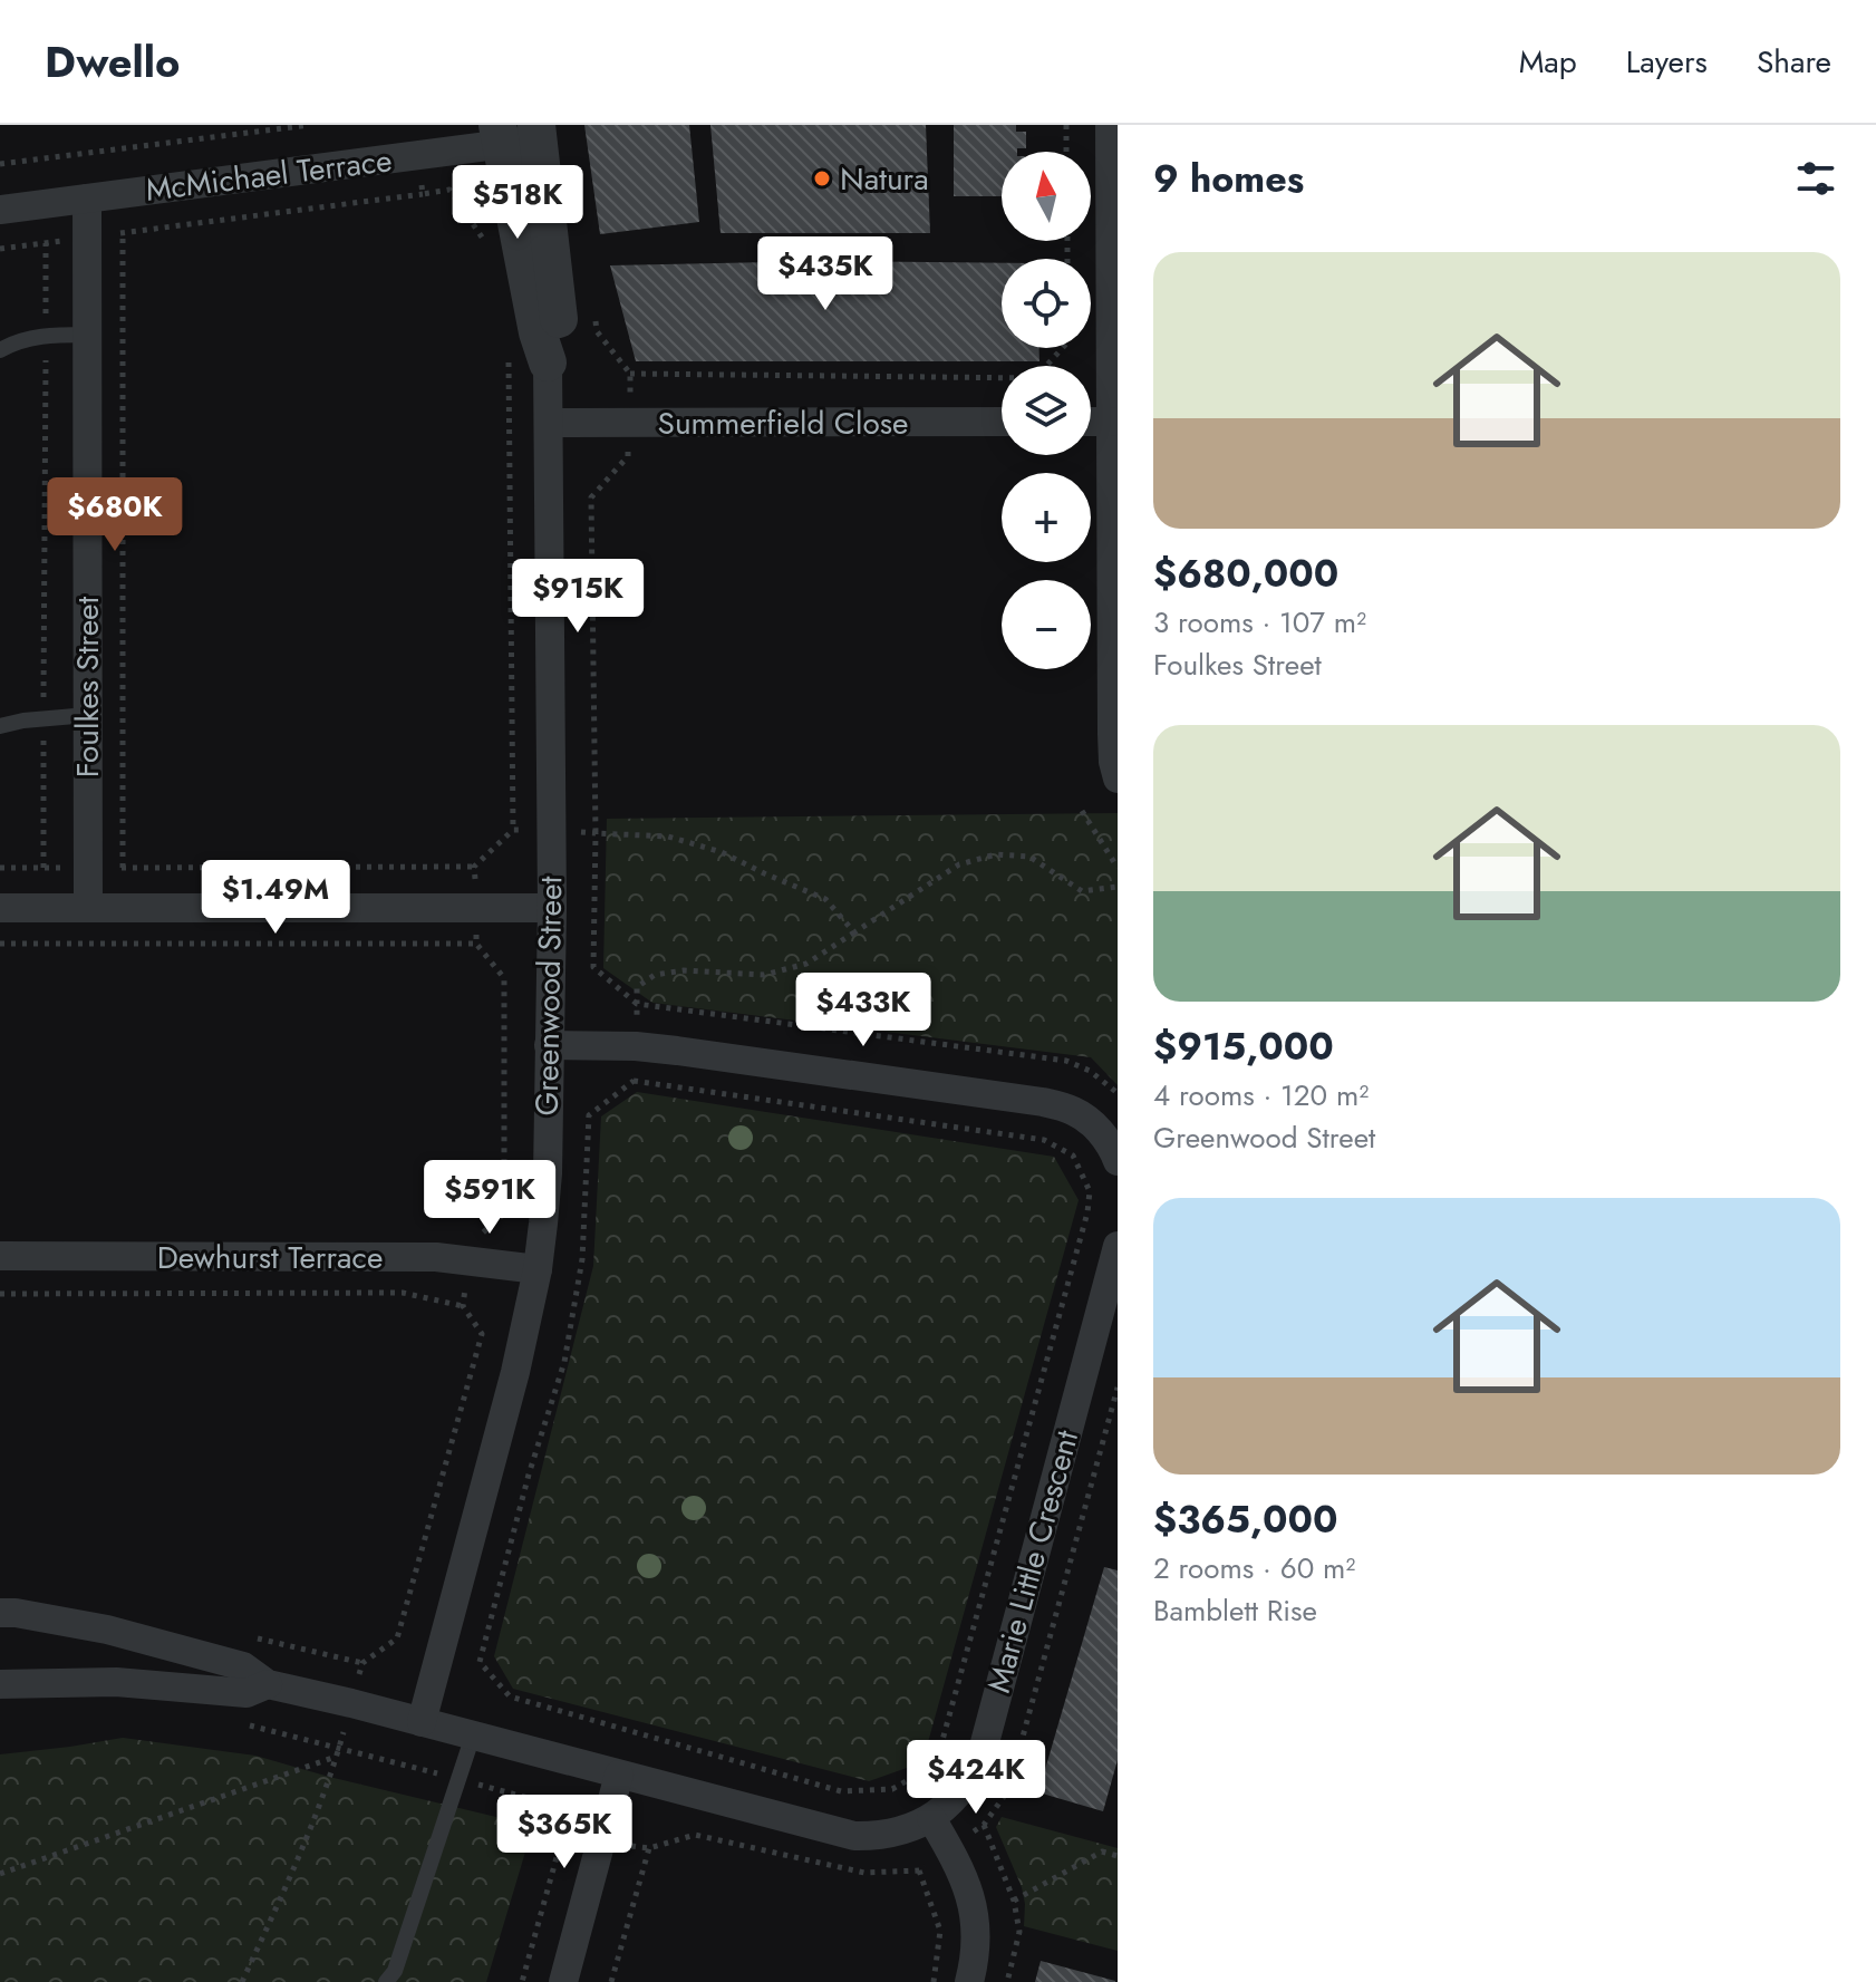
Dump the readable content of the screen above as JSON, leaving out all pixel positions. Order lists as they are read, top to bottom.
{
  "streets": {
    "street": [
      "McMichael Terrace",
      "Summerfield Close",
      "Foulkes Street",
      "Greenwood Street",
      "Dewhurst Terrace",
      "Marie Little Crescent"
    ]
  },
  "crossings": [
    ["McMichael Terrace", "Foulkes Street"],
    ["McMichael Terrace", "Greenwood Street"],
    ["Summerfield Close", "Greenwood Street"],
    ["Greenwood Street", "Dewhurst Terrace"],
    ["Greenwood Street", "Marie Little Crescent"]
  ],
  "places": ["Natura"],
  "north": "top",
  "page": {
    "header": "Dwello",
    "nav": ["Map", "Layers", "Share"],
    "heading": "9 homes",
    "map_buttons": ["+", "−"],
    "price": [
      "$518K",
      "$435K",
      "$680K",
      "$915K",
      "$1.49M",
      "$433K",
      "$591K",
      "$424K",
      "$365K"
    ],
    "list": [
      {
        "name": "$680,000",
        "note": "3 rooms · 107 m² · Foulkes Street"
      },
      {
        "name": "$915,000",
        "note": "4 rooms · 120 m² · Greenwood Street"
      },
      {
        "name": "$365,000",
        "note": "2 rooms · 60 m² · Bamblett Rise"
      }
    ]
  }
}
